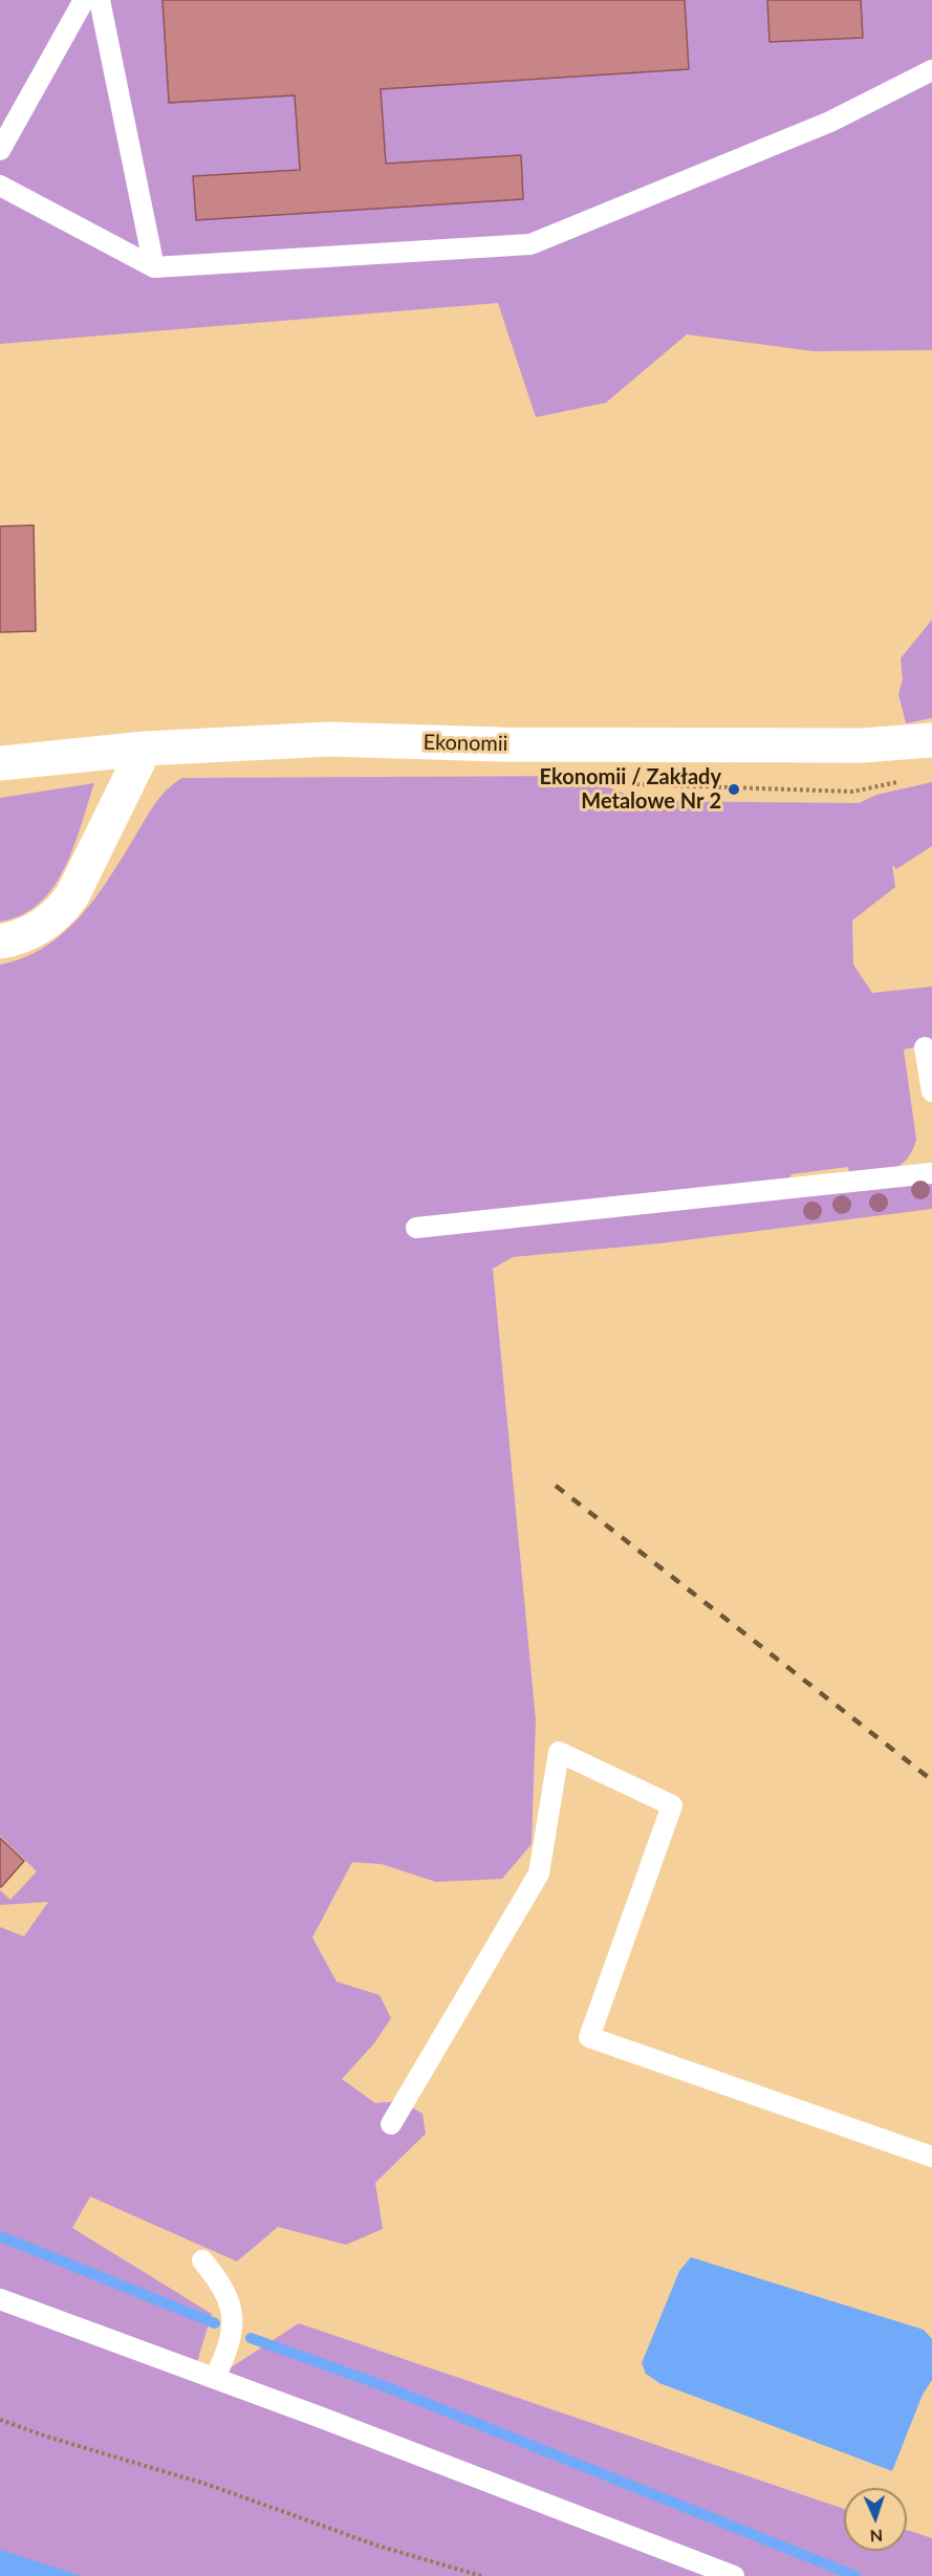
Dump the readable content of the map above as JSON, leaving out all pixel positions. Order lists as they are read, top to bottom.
{
  "streets": {
    "street": ["Ekonomii"]
  },
  "places": ["Ekonomii / Zakłady Metalowe Nr 2"],
  "north": "bottom"
}
